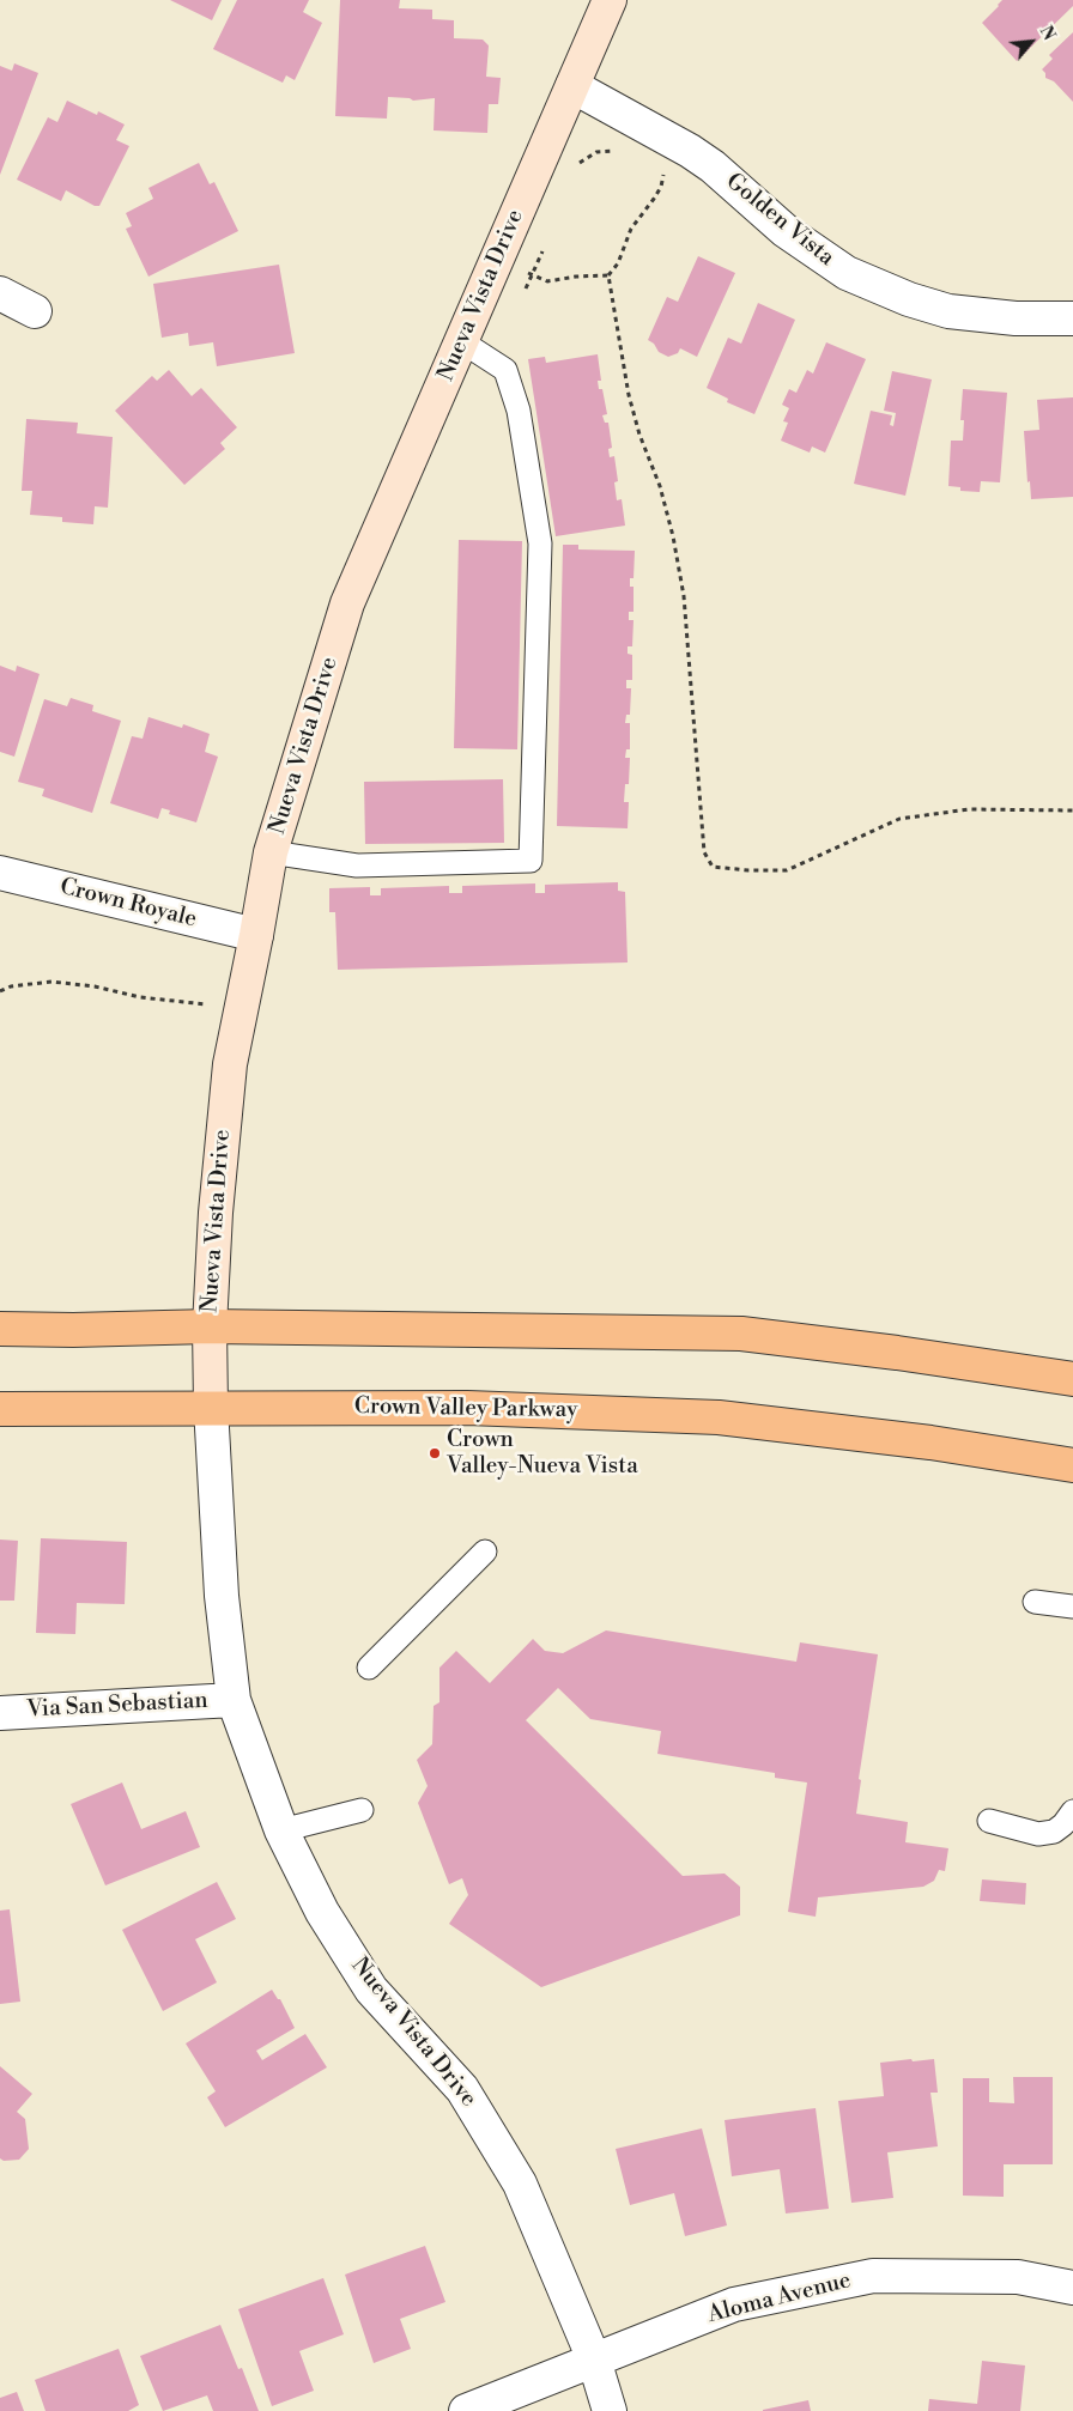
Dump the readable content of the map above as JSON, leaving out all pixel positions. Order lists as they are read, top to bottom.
{
  "streets": {
    "main road": ["Crown Valley Parkway"],
    "street": [
      "Golden Vista",
      "Nueva Vista Drive",
      "Crown Royale",
      "Via San Sebastian",
      "Aloma Avenue"
    ]
  },
  "crossings": [
    ["Golden Vista", "Nueva Vista Drive"],
    ["Nueva Vista Drive", "Crown Royale"],
    ["Nueva Vista Drive", "Crown Valley Parkway"],
    ["Nueva Vista Drive", "Via San Sebastian"],
    ["Nueva Vista Drive", "Aloma Avenue"]
  ],
  "places": ["Crown Valley-Nueva Vista"],
  "north": "top right"
}
